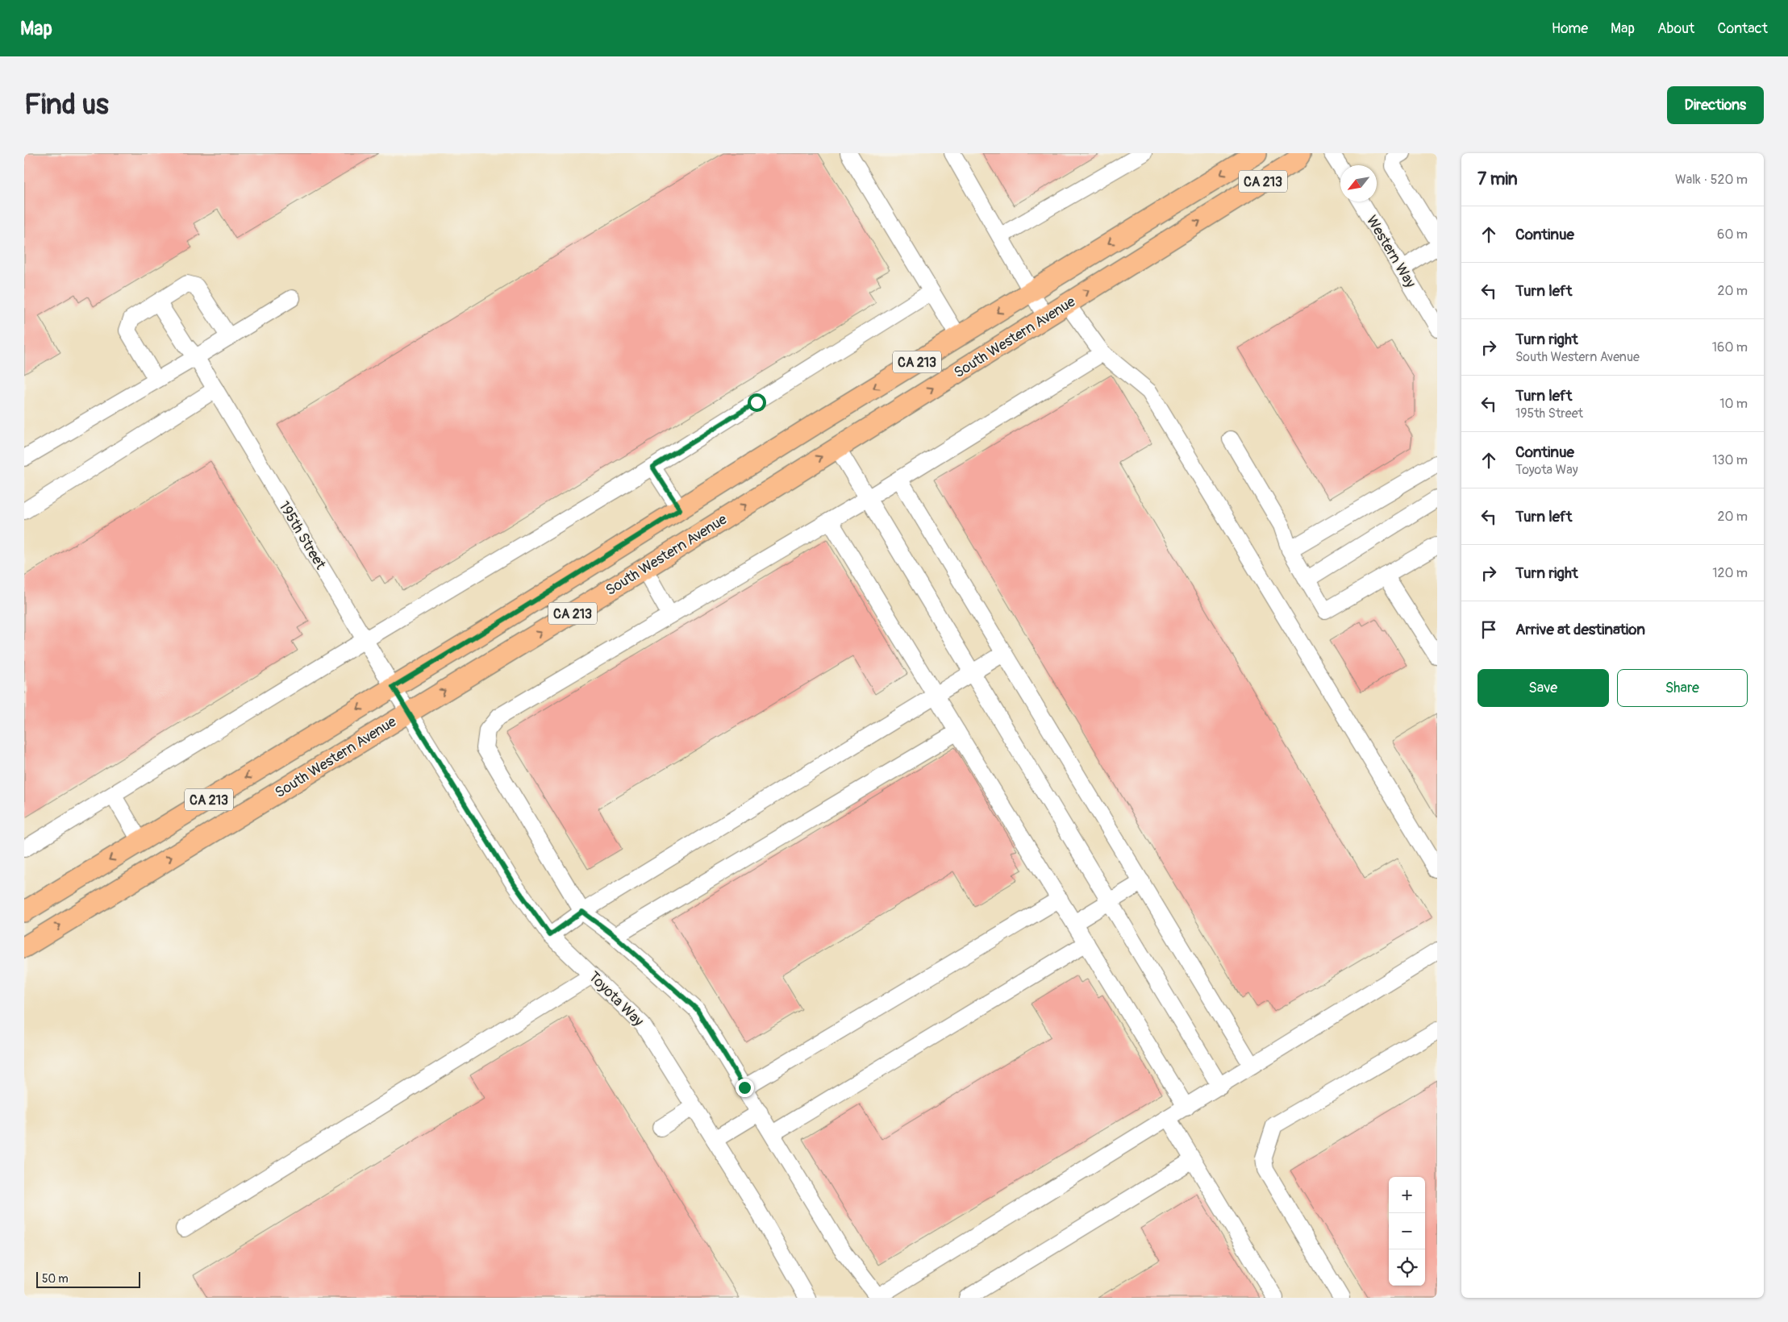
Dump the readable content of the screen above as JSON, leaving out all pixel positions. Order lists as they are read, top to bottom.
{
  "streets": {
    "main road": ["CA 213", "South Western Avenue"],
    "street": ["Western Way", "195th Street", "Toyota Way"]
  },
  "crossings": [
    ["South Western Avenue", "195th Street"],
    ["South Western Avenue", "Toyota Way"],
    ["195th Street", "Toyota Way"]
  ],
  "scale_bar": "50 m",
  "north": "bottom left",
  "page": {
    "header": "Map",
    "nav": [
      "Home",
      "Map",
      "About",
      "Contact"
    ],
    "buttons": [
      "Directions",
      ["Save", "Share"]
    ],
    "title": "Find us",
    "heading": ["7 min", "Walk · 520 m"],
    "list": [
      ["Continue", "60 m"],
      ["Turn left", "20 m"],
      ["Turn right", "South Western Avenue", "160 m"],
      ["Turn left", "195th Street", "10 m"],
      ["Continue", "Toyota Way", "130 m"],
      ["Turn left", "20 m"],
      ["Turn right", "120 m"],
      "Arrive at destination"
    ],
    "map_buttons": ["+", "−"],
    "scale": "50 m"
  }
}
